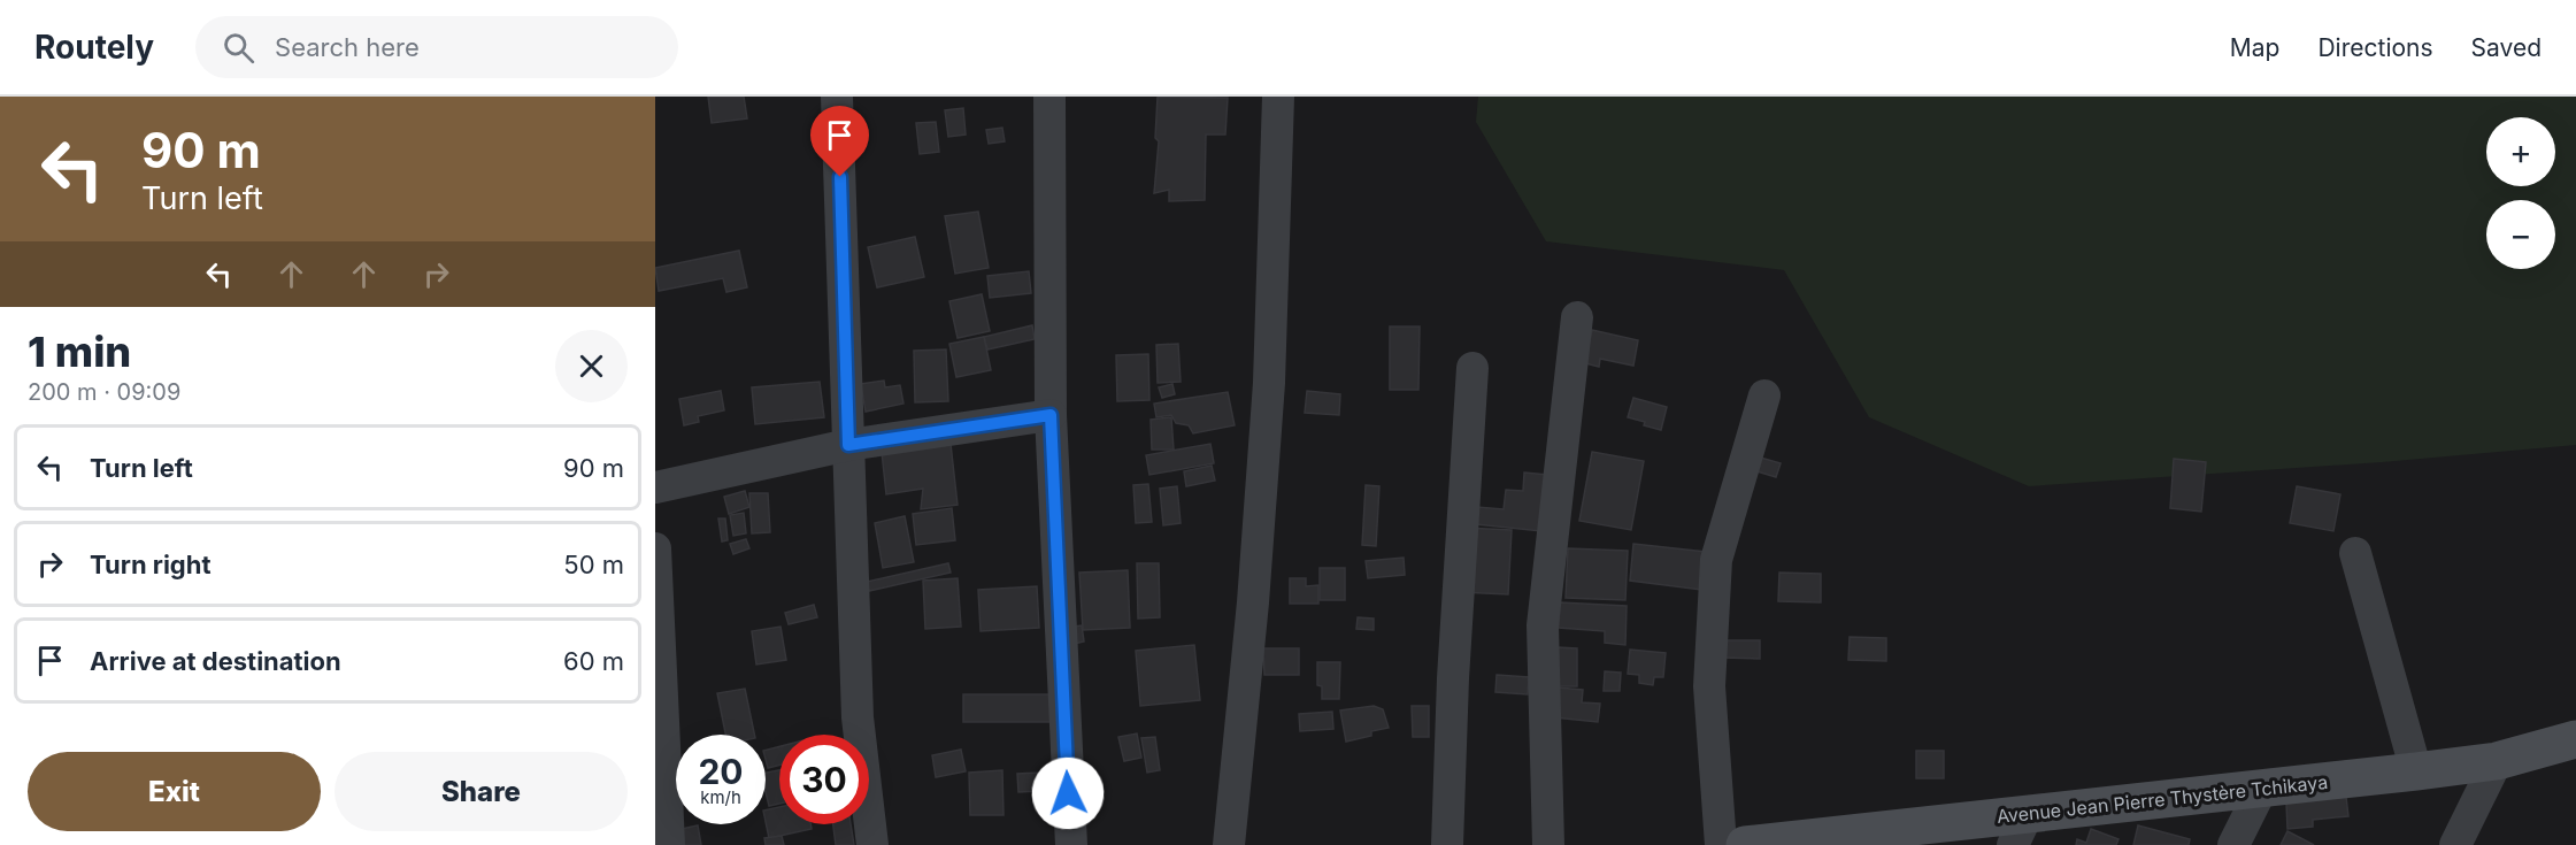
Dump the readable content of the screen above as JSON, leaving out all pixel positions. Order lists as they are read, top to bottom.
{
  "streets": {
    "street": ["Avenue Jean Pierre Thystère Tchikaya"]
  },
  "page": {
    "header": "Routely",
    "search": "Search here",
    "nav": ["Map", "Directions", "Saved"],
    "turn": ["90 m", "Turn left"],
    "map_buttons": ["+", "−"],
    "heading": ["1 min", "200 m · 09:09"],
    "list": [
      {
        "name": "Turn left",
        "value": "90 m"
      },
      {
        "name": "Turn right",
        "value": "50 m"
      },
      {
        "name": "Arrive at destination",
        "value": "60 m"
      }
    ],
    "speed": "20 km/h",
    "limit": "30",
    "buttons": ["Exit", "Share"]
  }
}
